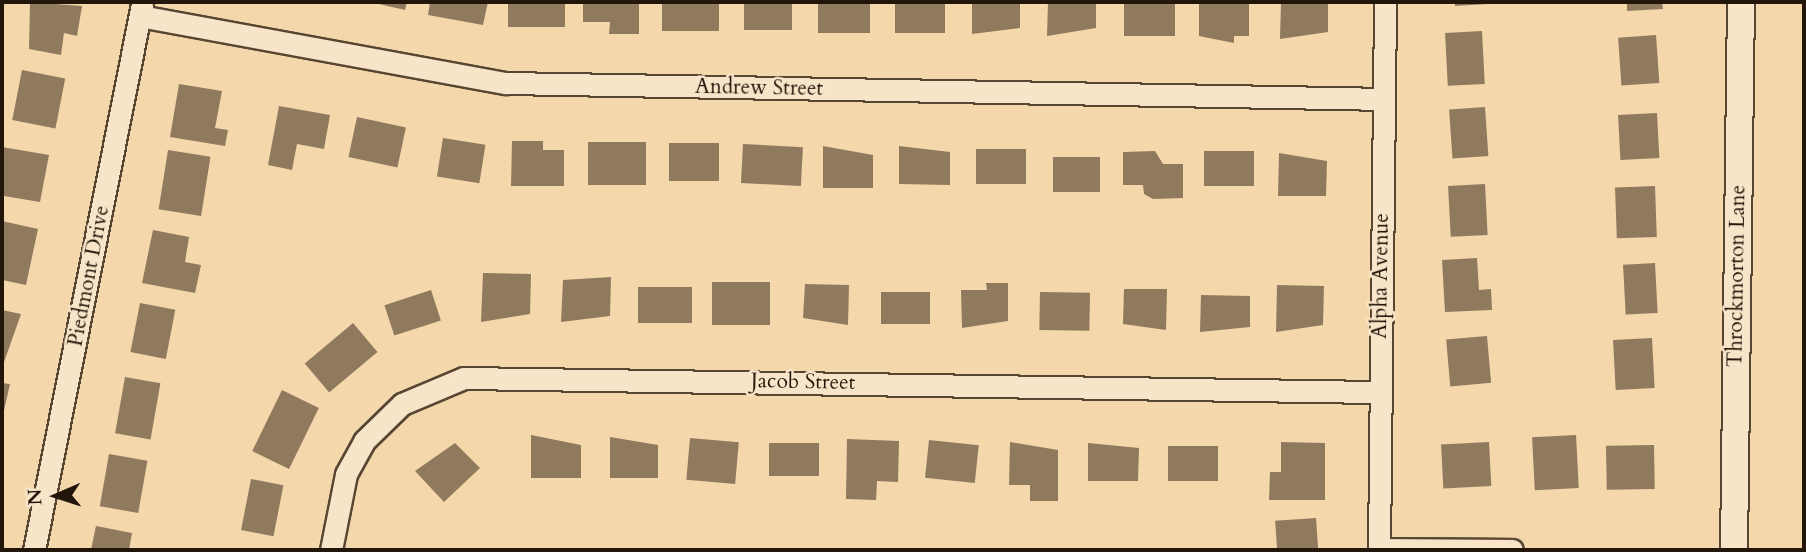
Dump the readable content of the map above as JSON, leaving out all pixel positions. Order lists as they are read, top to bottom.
{
  "streets": {
    "street": [
      "Andrew Street",
      "Piedmont Drive",
      "Alpha Avenue",
      "Throckmorton Lane",
      "Jacob Street"
    ]
  },
  "crossings": [
    ["Andrew Street", "Piedmont Drive"],
    ["Andrew Street", "Alpha Avenue"],
    ["Alpha Avenue", "Jacob Street"]
  ],
  "north": "left"
}
